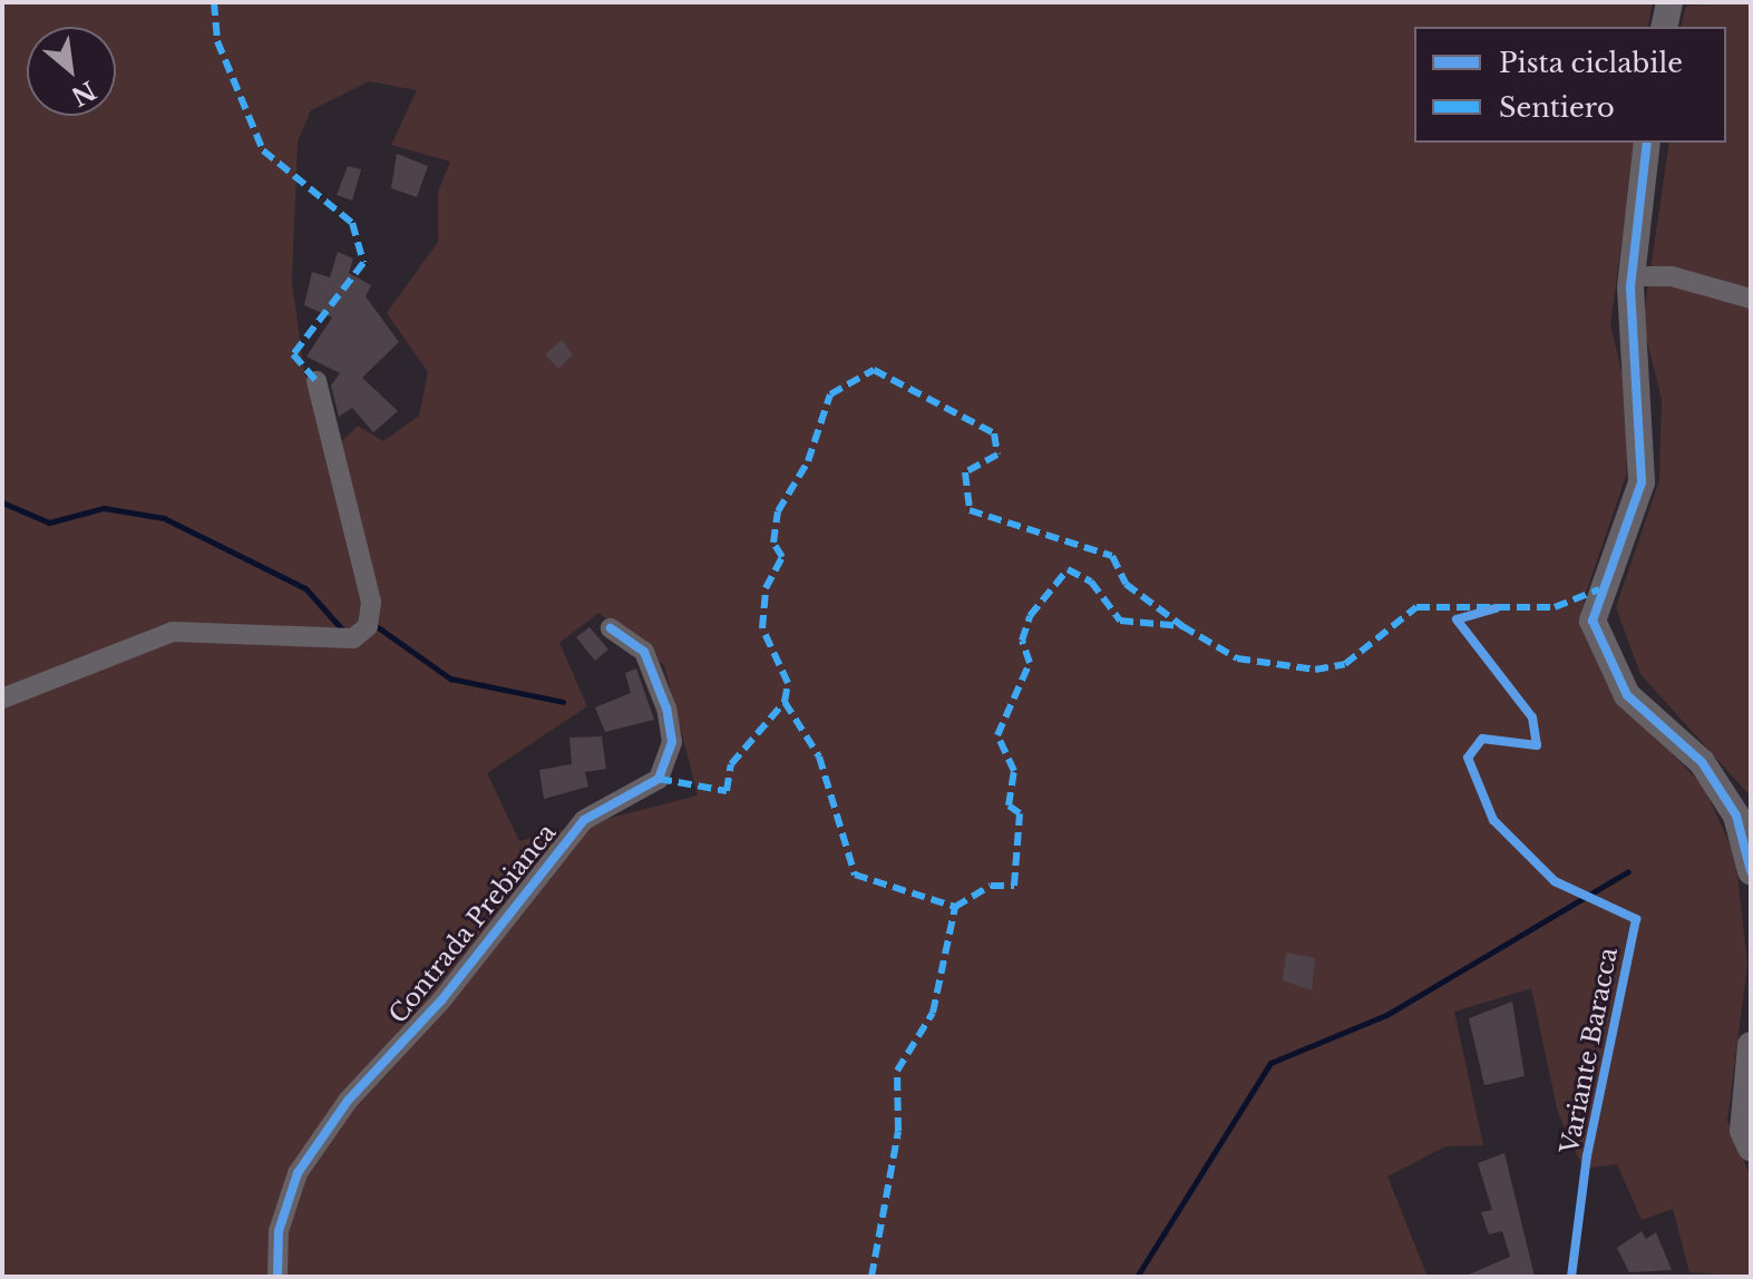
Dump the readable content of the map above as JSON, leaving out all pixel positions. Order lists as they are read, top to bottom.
{
  "streets": {
    "street": ["Contrada Prebianca"],
    "cycle path": ["Variante Baracca"]
  },
  "legend": ["Pista ciclabile", "Sentiero"],
  "north": "bottom right"
}
